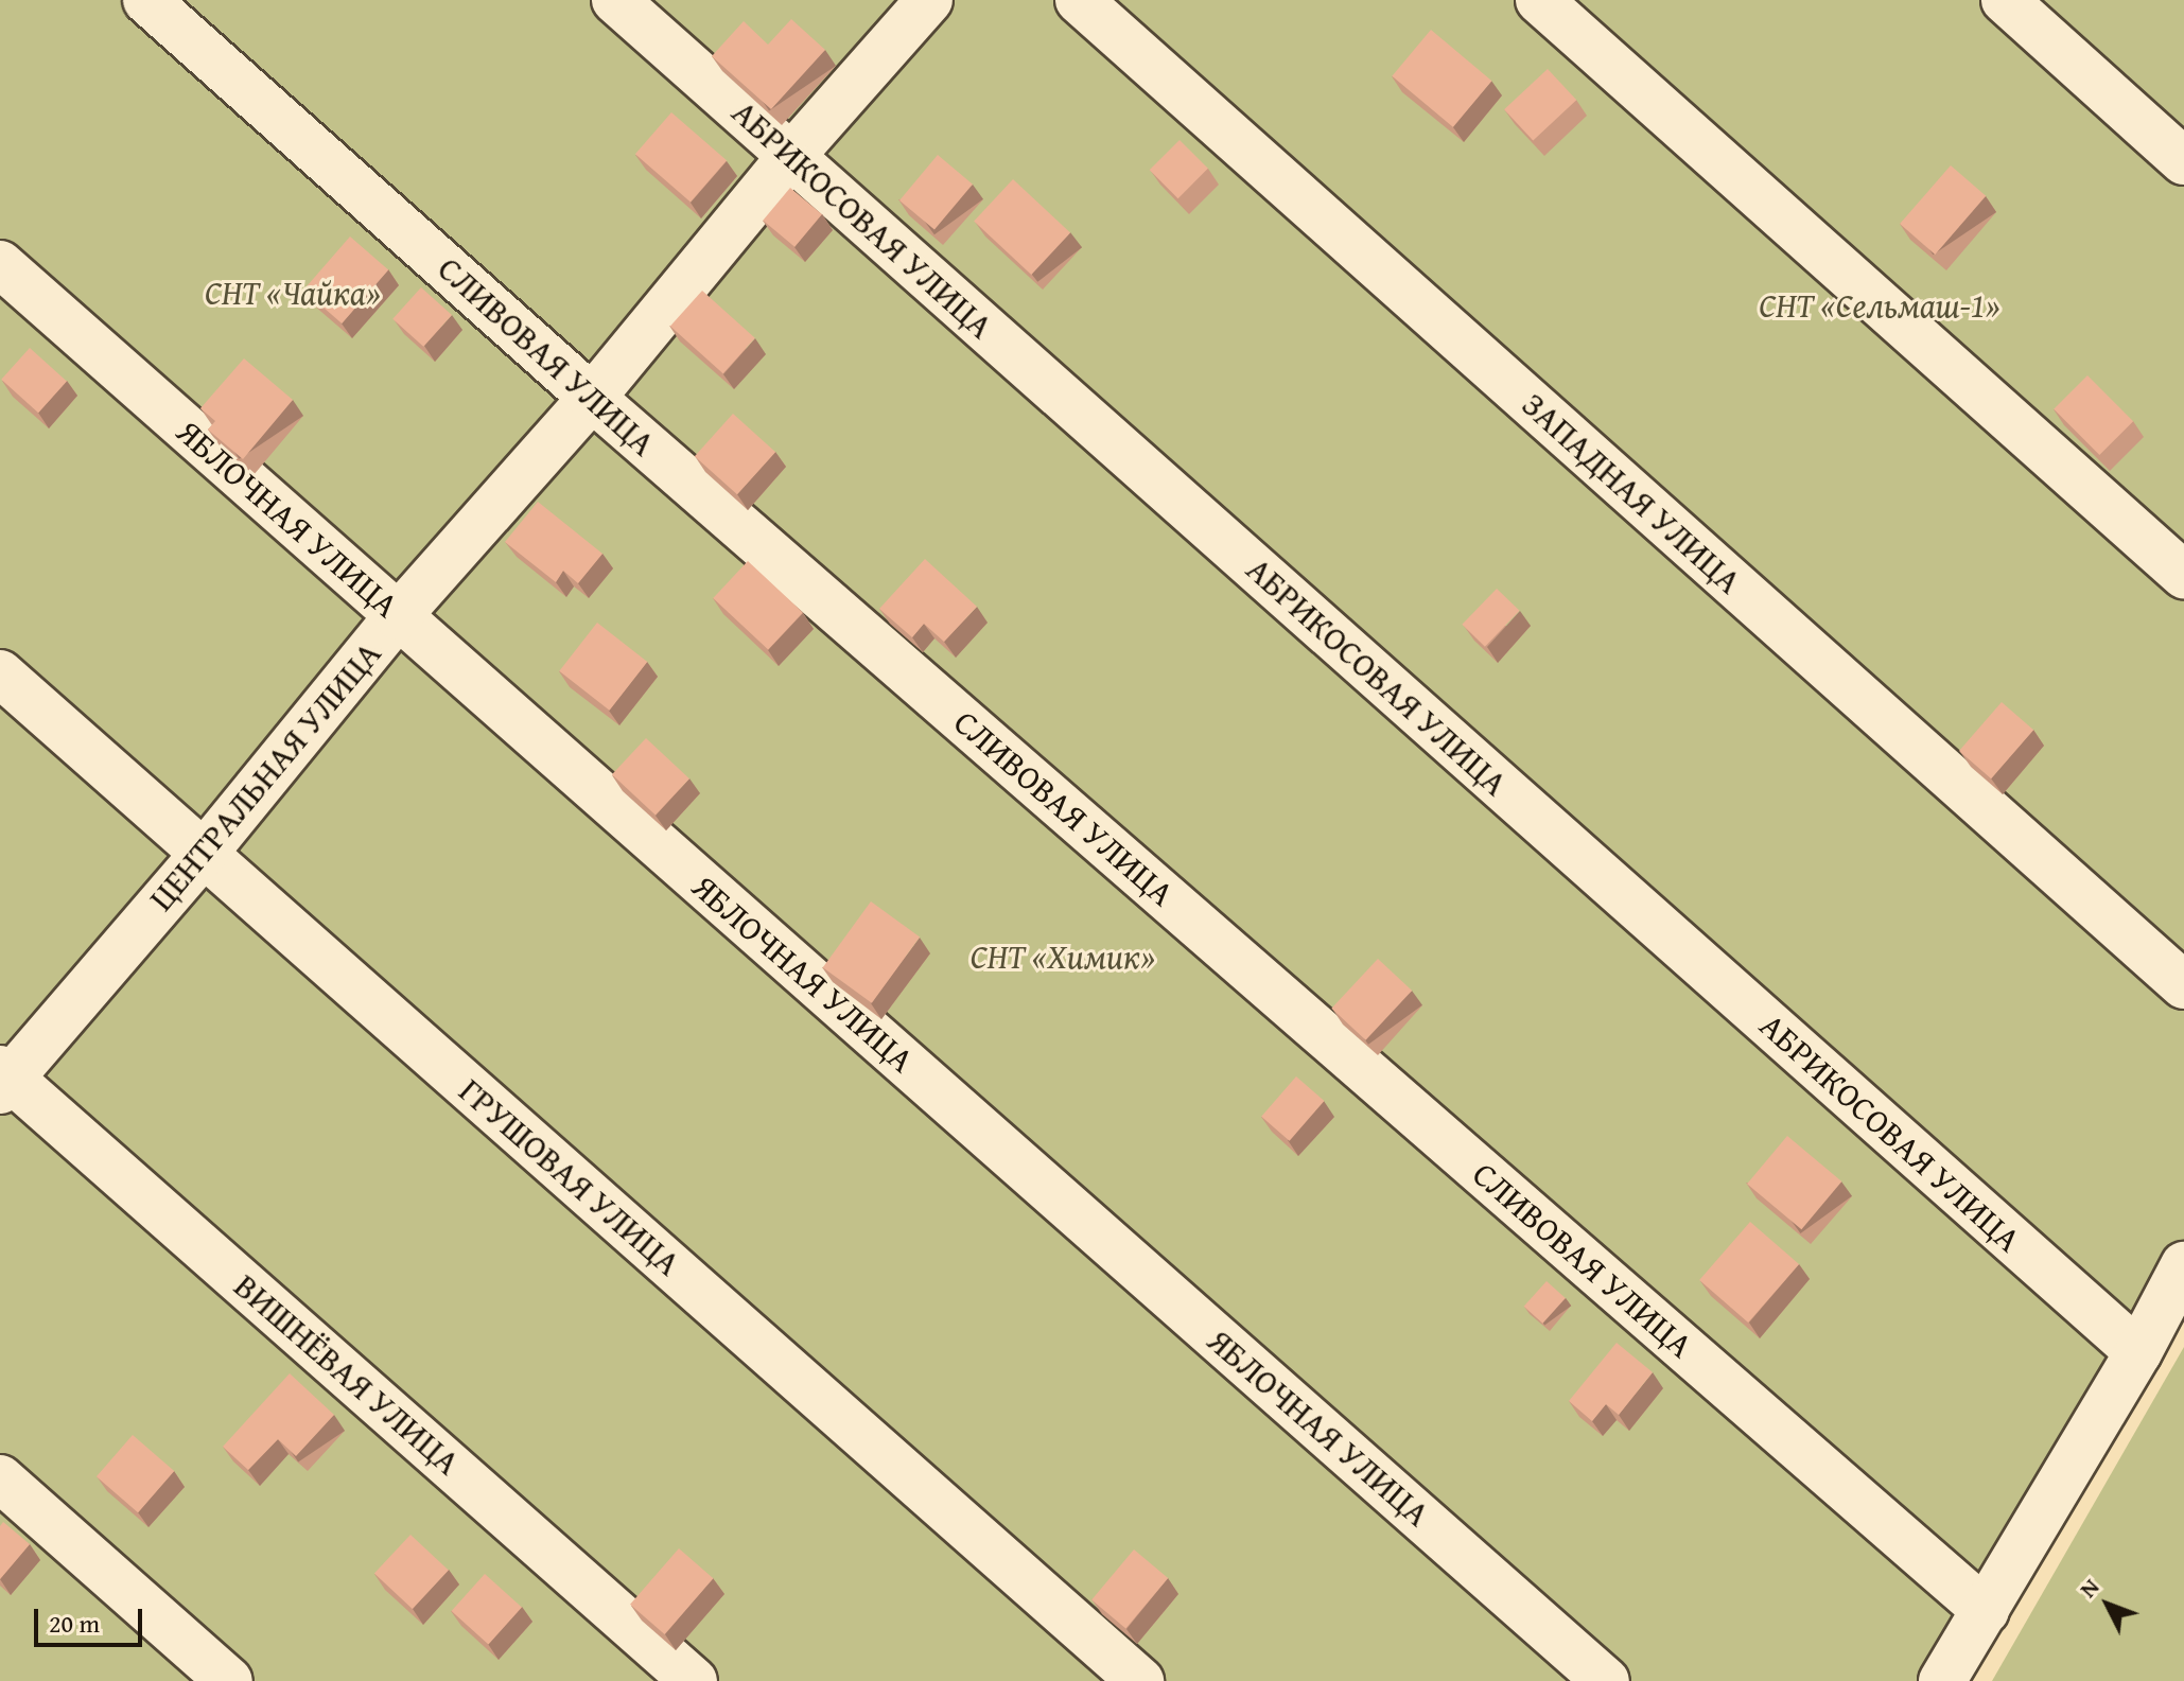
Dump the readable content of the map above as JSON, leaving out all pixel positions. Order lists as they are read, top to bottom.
{
  "streets": {
    "street": [
      "АБРИКОСОВАЯ УЛИЦА",
      "СЛИВОВАЯ УЛИЦА",
      "ЗАПАДНАЯ УЛИЦА",
      "ЯБЛОЧНАЯ УЛИЦА",
      "ЦЕНТРАЛЬНАЯ УЛИЦА",
      "ГРУШОВАЯ УЛИЦА",
      "ВИШНЁВАЯ УЛИЦА"
    ]
  },
  "crossings": [
    ["АБРИКОСОВАЯ УЛИЦА", "ЦЕНТРАЛЬНАЯ УЛИЦА"],
    ["СЛИВОВАЯ УЛИЦА", "ЦЕНТРАЛЬНАЯ УЛИЦА"],
    ["ЯБЛОЧНАЯ УЛИЦА", "ЦЕНТРАЛЬНАЯ УЛИЦА"],
    ["ЦЕНТРАЛЬНАЯ УЛИЦА", "ГРУШОВАЯ УЛИЦА"],
    ["ЦЕНТРАЛЬНАЯ УЛИЦА", "ВИШНЁВАЯ УЛИЦА"]
  ],
  "parks": ["СНТ «Чайка»", "СНТ «Сельмаш-1»", "СНТ «Химик»"],
  "scale_bar": "20 m",
  "north": "top left"
}
